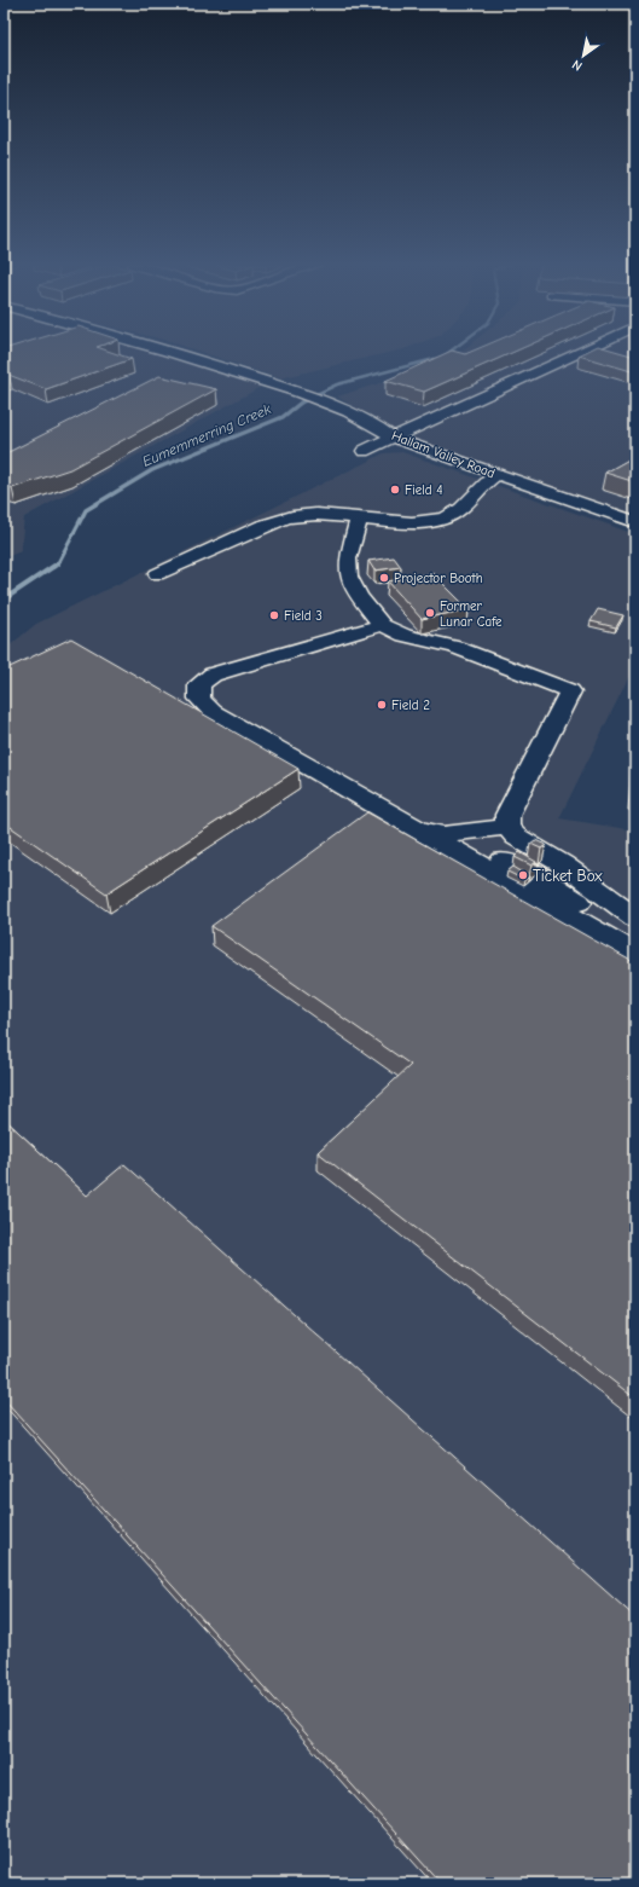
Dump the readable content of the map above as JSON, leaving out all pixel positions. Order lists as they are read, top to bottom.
{
  "streets": {
    "street": ["Hallam Valley Road"]
  },
  "water": ["Eumemmerring Creek"],
  "places": [
    "Field 4",
    "Projector Booth",
    "Former Lunar Cafe",
    "Field 3",
    "Field 2",
    "Ticket Box"
  ],
  "north": "bottom left"
}
